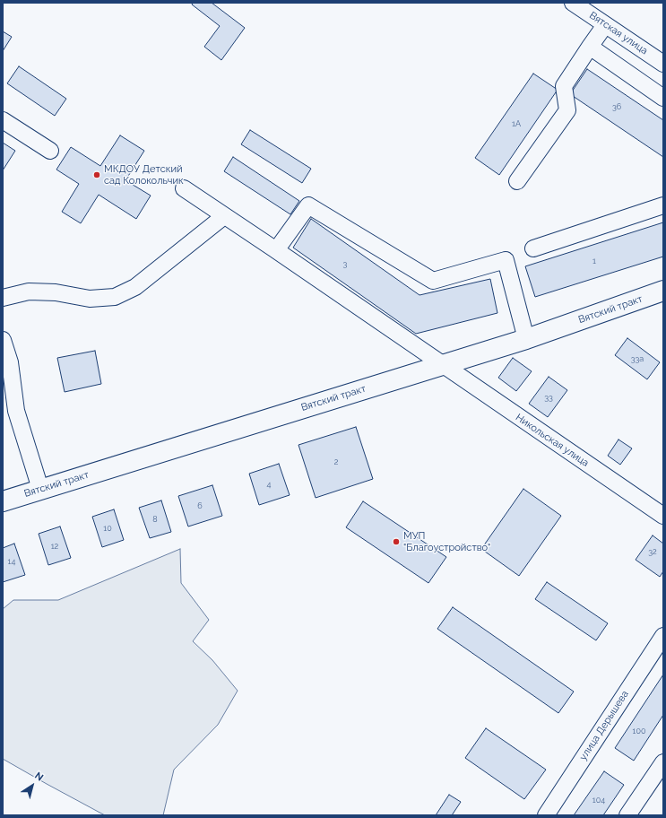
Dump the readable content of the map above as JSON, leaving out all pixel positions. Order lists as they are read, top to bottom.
{
  "streets": {
    "main road": ["Вятский тракт"],
    "street": ["Вятская улица", "Никольская улица", "улица Дерышева"]
  },
  "crossings": [
    ["Вятский тракт", "Никольская улица"]
  ],
  "places": ["МКДОУ Детский сад Колокольчик", "МУП \"Благоустройство\""],
  "house_numbers": [
    "36",
    "1А",
    "1",
    "3",
    "33а",
    "33",
    "2",
    "4",
    "6",
    "8",
    "10",
    "12",
    "32",
    "14",
    "100",
    "104"
  ],
  "north": "top right"
}
